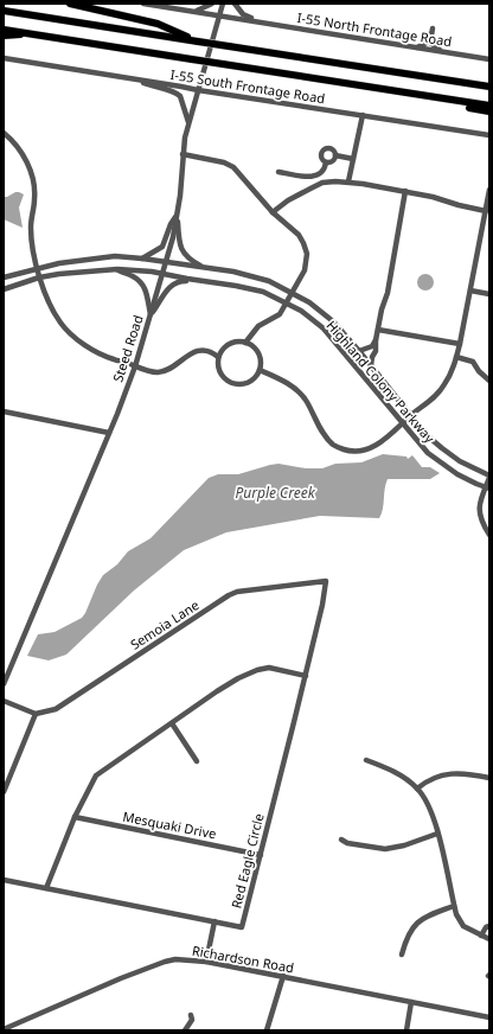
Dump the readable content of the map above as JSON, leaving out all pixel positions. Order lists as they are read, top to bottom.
{
  "streets": {
    "street": [
      "I-55 North Frontage Road",
      "I-55 South Frontage Road",
      "Steed Road",
      "Highland Colony Parkway",
      "Semoia Lane",
      "Mesquaki Drive",
      "Red Eagle Circle",
      "Richardson Road"
    ]
  },
  "crossings": [
    ["I-55 North Frontage Road", "Steed Road"],
    ["I-55 South Frontage Road", "Steed Road"],
    ["Steed Road", "Highland Colony Parkway"],
    ["Semoia Lane", "Red Eagle Circle"],
    ["Mesquaki Drive", "Red Eagle Circle"]
  ],
  "water": ["Purple Creek"]
}
